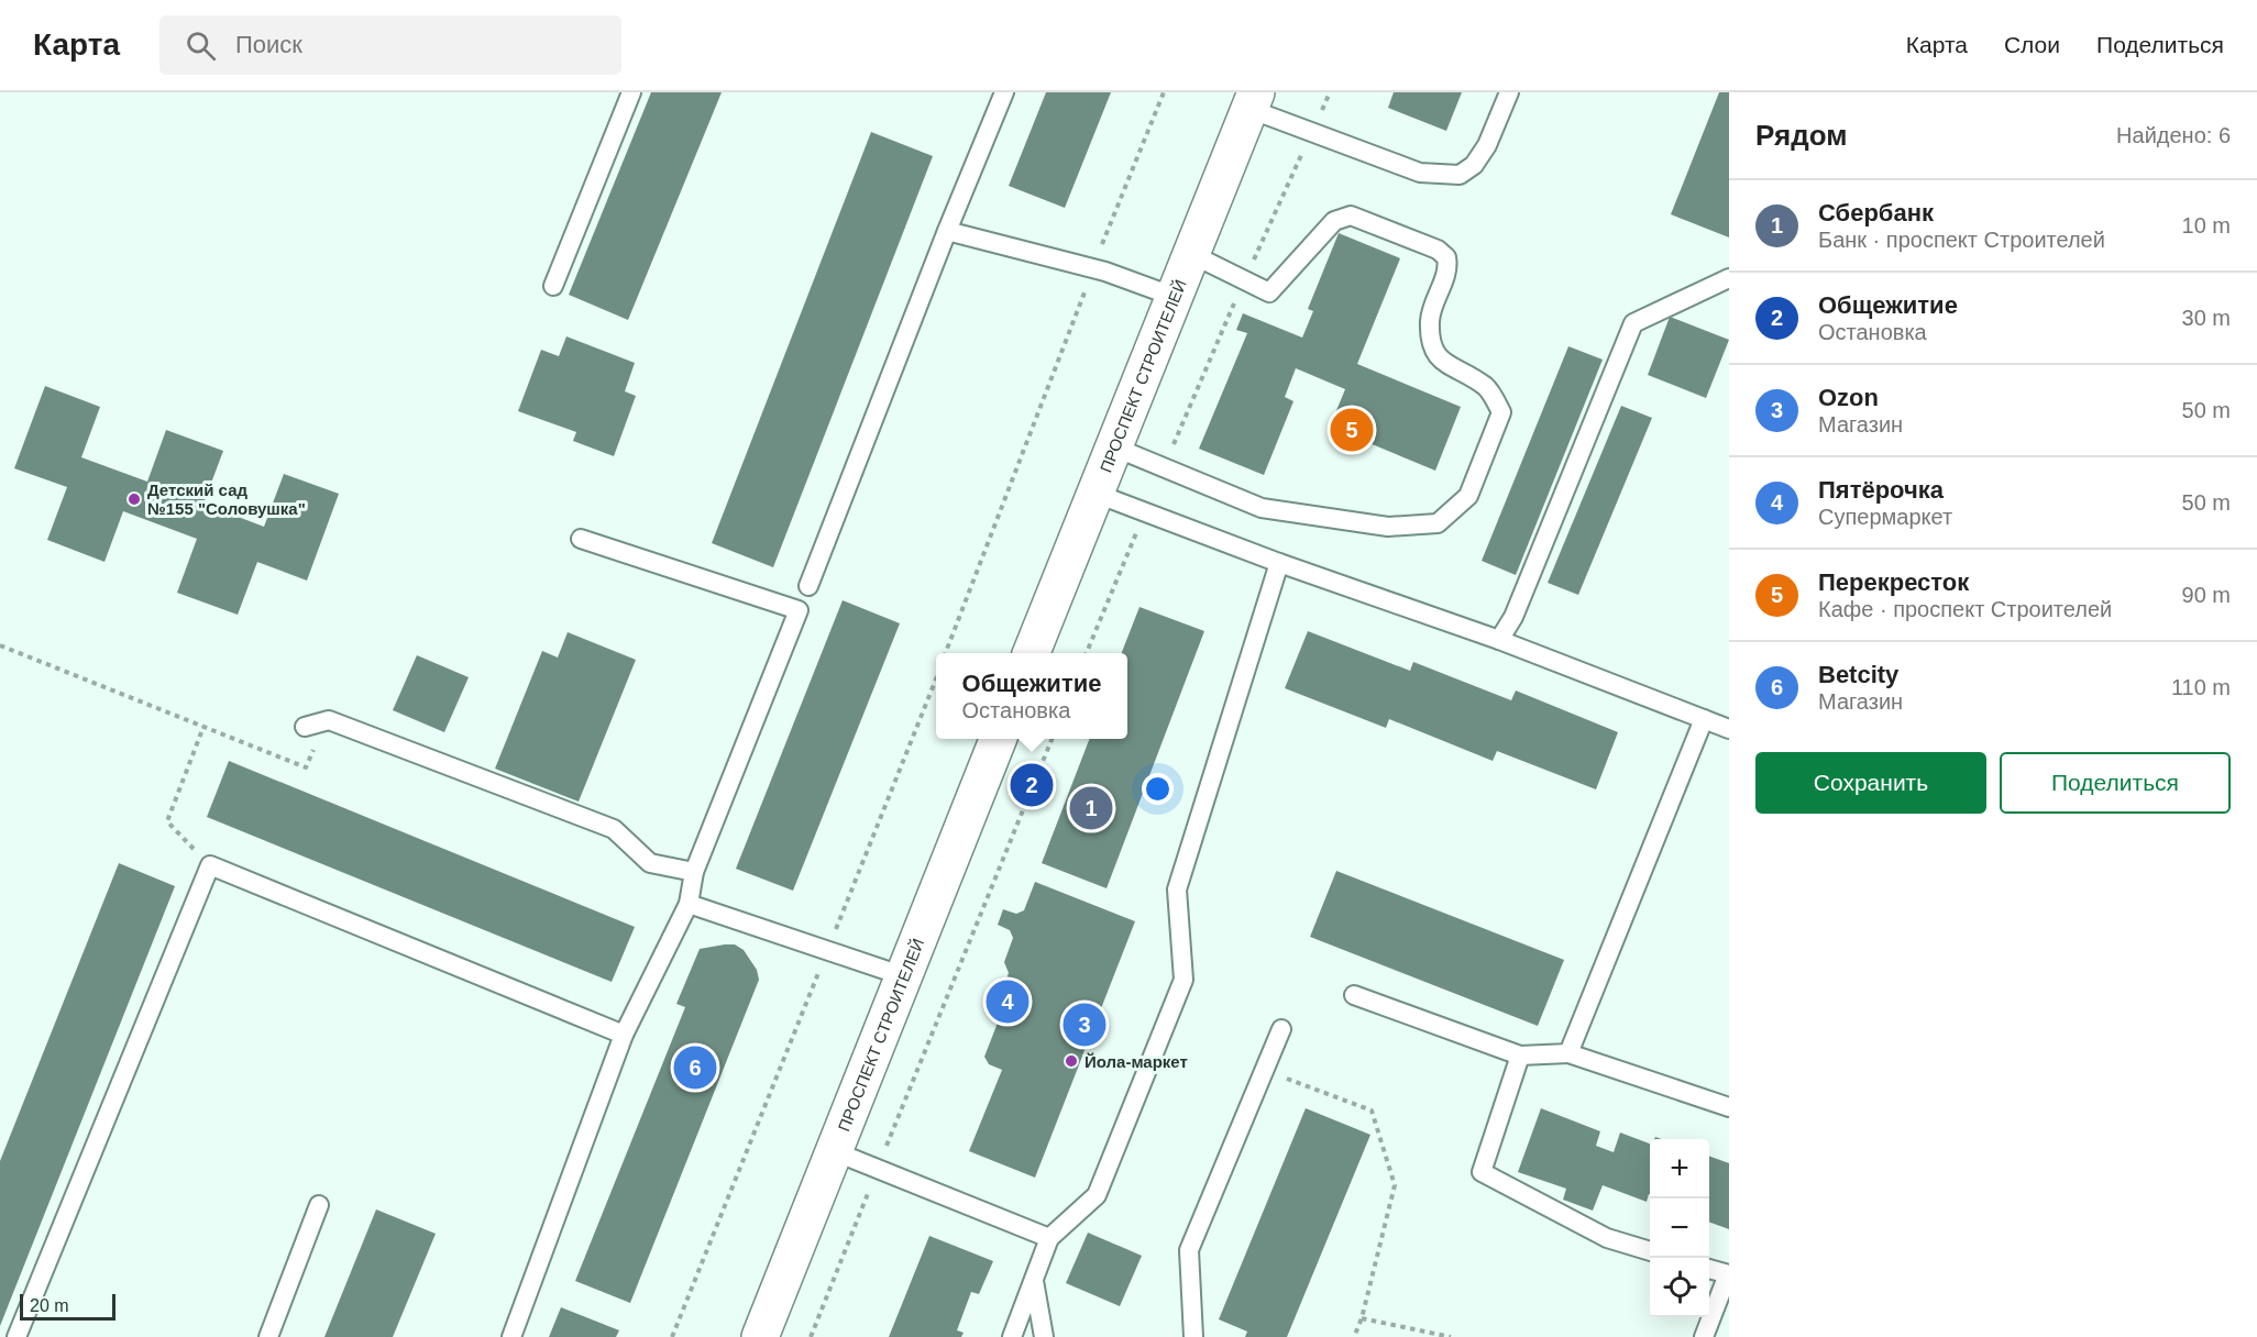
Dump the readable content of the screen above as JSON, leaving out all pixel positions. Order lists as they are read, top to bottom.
{
  "streets": {
    "main road": ["ПРОСПЕКТ СТРОИТЕЛЕЙ"]
  },
  "places": ["Детский сад №155 \"Соловушка\"", "Йола-маркет"],
  "scale_bar": "20 m",
  "page": {
    "header": "Карта",
    "search": "Поиск",
    "nav": ["Карта", "Слои", "Поделиться"],
    "heading": ["Рядом", "Найдено: 6"],
    "list": [
      {
        "mark": "1",
        "name": "Сбербанк",
        "note": "Банк · проспект Строителей",
        "value": "10 m"
      },
      {
        "mark": "2",
        "name": "Общежитие",
        "note": "Остановка",
        "value": "30 m"
      },
      {
        "mark": "3",
        "name": "Ozon",
        "note": "Магазин",
        "value": "50 m"
      },
      {
        "mark": "4",
        "name": "Пятёрочка",
        "note": "Супермаркет",
        "value": "50 m"
      },
      {
        "mark": "5",
        "name": "Перекресток",
        "note": "Кафе · проспект Строителей",
        "value": "90 m"
      },
      {
        "mark": "6",
        "name": "Betcity",
        "note": "Магазин",
        "value": "110 m"
      }
    ],
    "pins": [
      "5",
      "2",
      "1",
      "4",
      "3",
      "6"
    ],
    "popup": ["Общежитие", "Остановка"],
    "buttons": ["Сохранить", "Поделиться"],
    "map_buttons": ["+", "−"],
    "scale": "20 m"
  }
}
